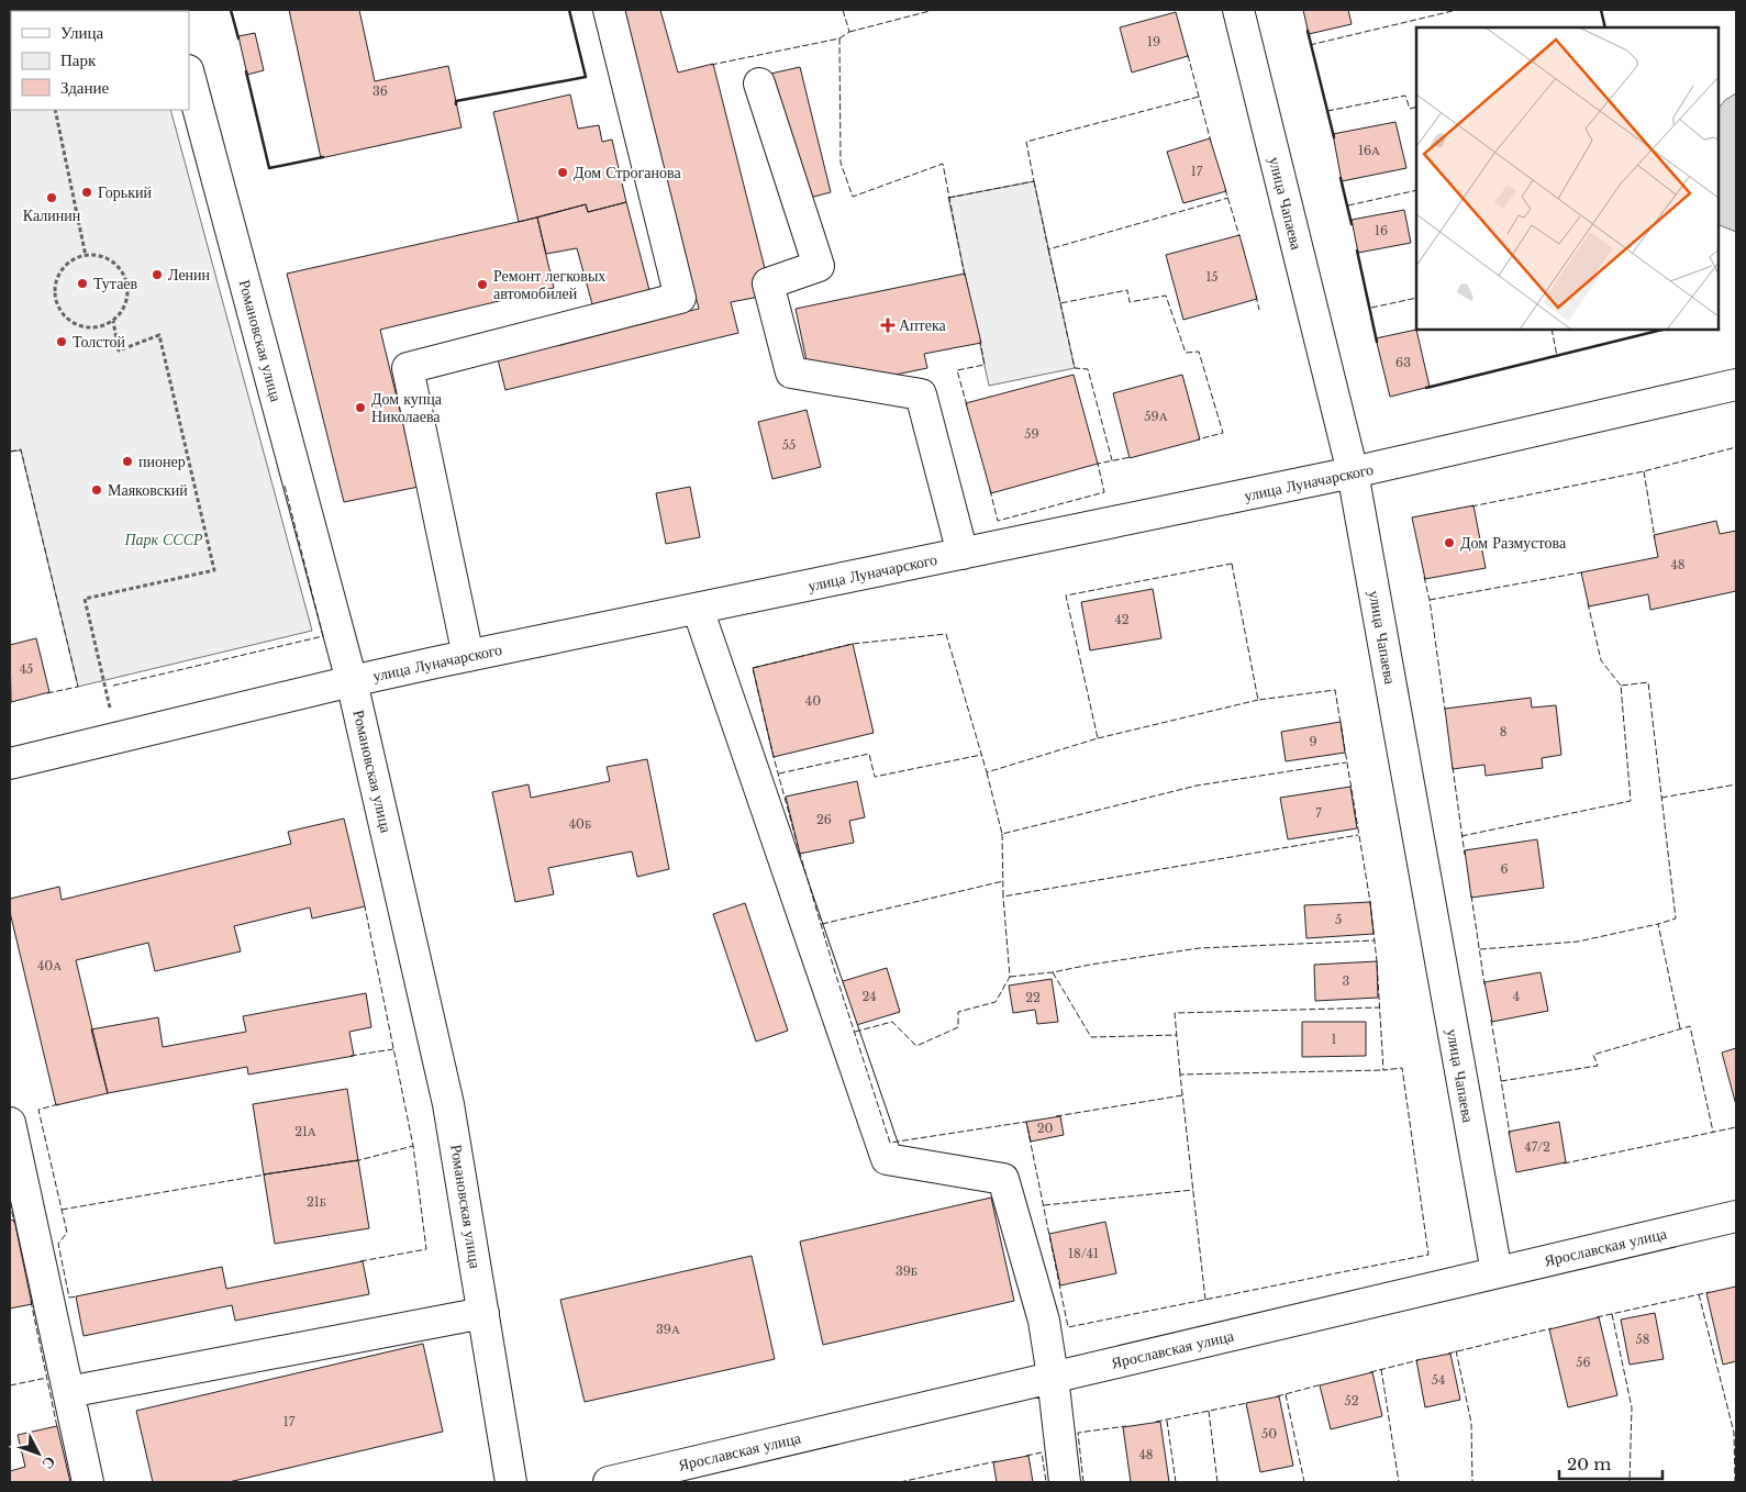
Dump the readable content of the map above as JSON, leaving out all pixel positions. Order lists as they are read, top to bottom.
{
  "streets": {
    "street": [
      "улица Чапаева",
      "Романовская улица",
      "улица Луначарского",
      "Ярославская улица"
    ]
  },
  "crossings": [
    ["улица Чапаева", "улица Луначарского"],
    ["улица Чапаева", "Ярославская улица"],
    ["Романовская улица", "улица Луначарского"]
  ],
  "parks": ["Парк СССР"],
  "places": {
    "other": [
      "Дом Строганова",
      "Горький",
      "Калинин",
      "Ленин",
      "Тутаев",
      "Ремонт легковых автомобилей",
      "Толстой",
      "Дом купца Николаева",
      "пионер",
      "Маяковский",
      "Дом Размустова"
    ],
    "health": ["Аптека"]
  },
  "house_numbers": [
    "19",
    "36",
    "16А",
    "17",
    "16",
    "15",
    "63",
    "59А",
    "59",
    "55",
    "48",
    "42",
    "45",
    "40",
    "8",
    "9",
    "7",
    "26",
    "40Б",
    "6",
    "5",
    "40А",
    "3",
    "24",
    "4",
    "22",
    "1",
    "20",
    "21А",
    "47/2",
    "21Б",
    "18/41",
    "39Б",
    "39А",
    "58",
    "56",
    "54",
    "52",
    "17",
    "50",
    "48"
  ],
  "legend": ["Улица", "Парк", "Здание"],
  "scale_bar": "20 m",
  "north": "bottom right"
}
